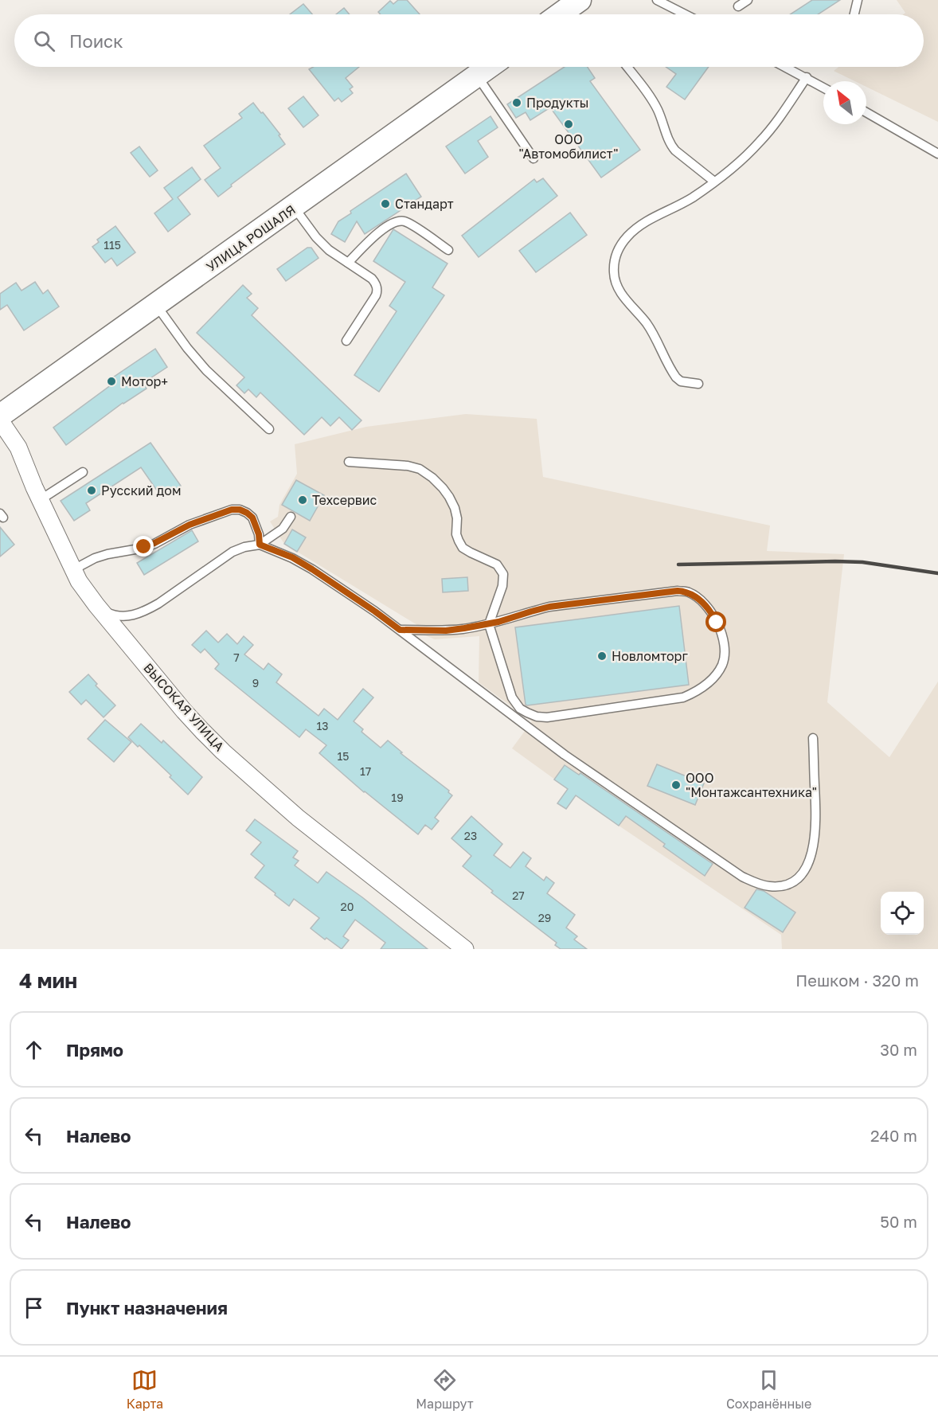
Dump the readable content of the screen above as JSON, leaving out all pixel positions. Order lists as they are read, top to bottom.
{
  "streets": {
    "main road": ["УЛИЦА РОШАЛЯ"],
    "street": ["ВЫСОКАЯ УЛИЦА"]
  },
  "places": [
    "Продукты",
    "ООО \"Автомобилист\"",
    "Стандарт",
    "Мотор+",
    "Русский дом",
    "Техсервис",
    "Новломторг",
    "ООО \"Монтажсантехника\""
  ],
  "house_numbers": [
    "115",
    "7",
    "9",
    "13",
    "15",
    "17",
    "19",
    "23",
    "27",
    "20",
    "29"
  ],
  "north": "top left",
  "page": {
    "search": "Поиск",
    "heading": ["4 мин", "Пешком · 320 m"],
    "list": [
      ["Прямо", "30 m"],
      ["Налево", "240 m"],
      ["Налево", "50 m"],
      "Пункт назначения"
    ],
    "nav": ["Карта", "Маршрут", "Сохранённые"]
  }
}
